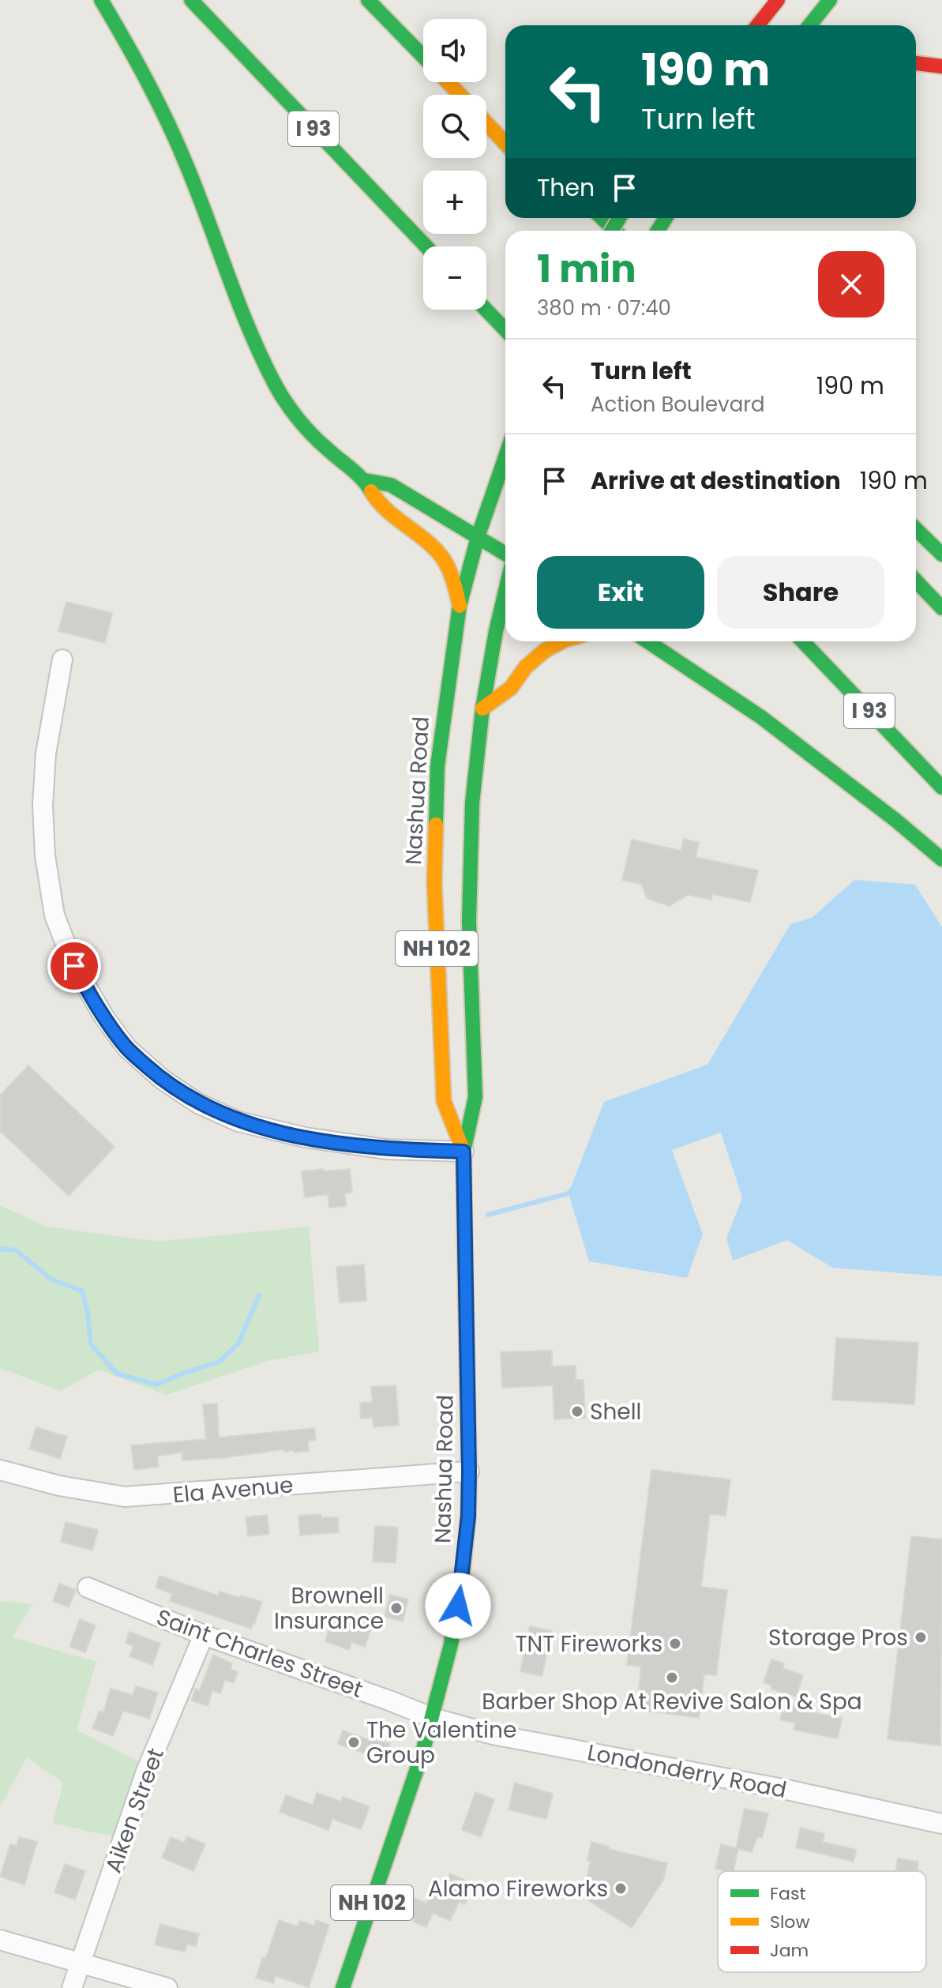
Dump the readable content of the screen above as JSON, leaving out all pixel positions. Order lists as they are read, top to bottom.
{
  "streets": {
    "main road": ["I 93", "Nashua Road", "NH 102"],
    "street": [
      "Ela Avenue",
      "Saint Charles Street",
      "Londonderry Road",
      "Aiken Street"
    ]
  },
  "crossings": [
    ["Nashua Road", "Ela Avenue"],
    ["Nashua Road", "Saint Charles Street"],
    ["Nashua Road", "Londonderry Road"],
    ["Saint Charles Street", "Londonderry Road"],
    ["Saint Charles Street", "Aiken Street"]
  ],
  "places": [
    "Shell",
    "Brownell Insurance",
    "Storage Pros",
    "TNT Fireworks",
    "Barber Shop At Revive Salon & Spa",
    "The Valentine Group",
    "Alamo Fireworks"
  ],
  "legend": ["Fast", "Slow", "Jam"],
  "page": {
    "map_buttons": ["+", "−"],
    "turn": ["190 m", "Turn left"],
    "then": "Then",
    "heading": ["1 min", "380 m · 07:40"],
    "list": [
      {
        "name": "Turn left",
        "note": "Action Boulevard",
        "value": "190 m"
      },
      {
        "name": "Arrive at destination",
        "value": "190 m"
      }
    ],
    "buttons": ["Exit", "Share"]
  }
}
